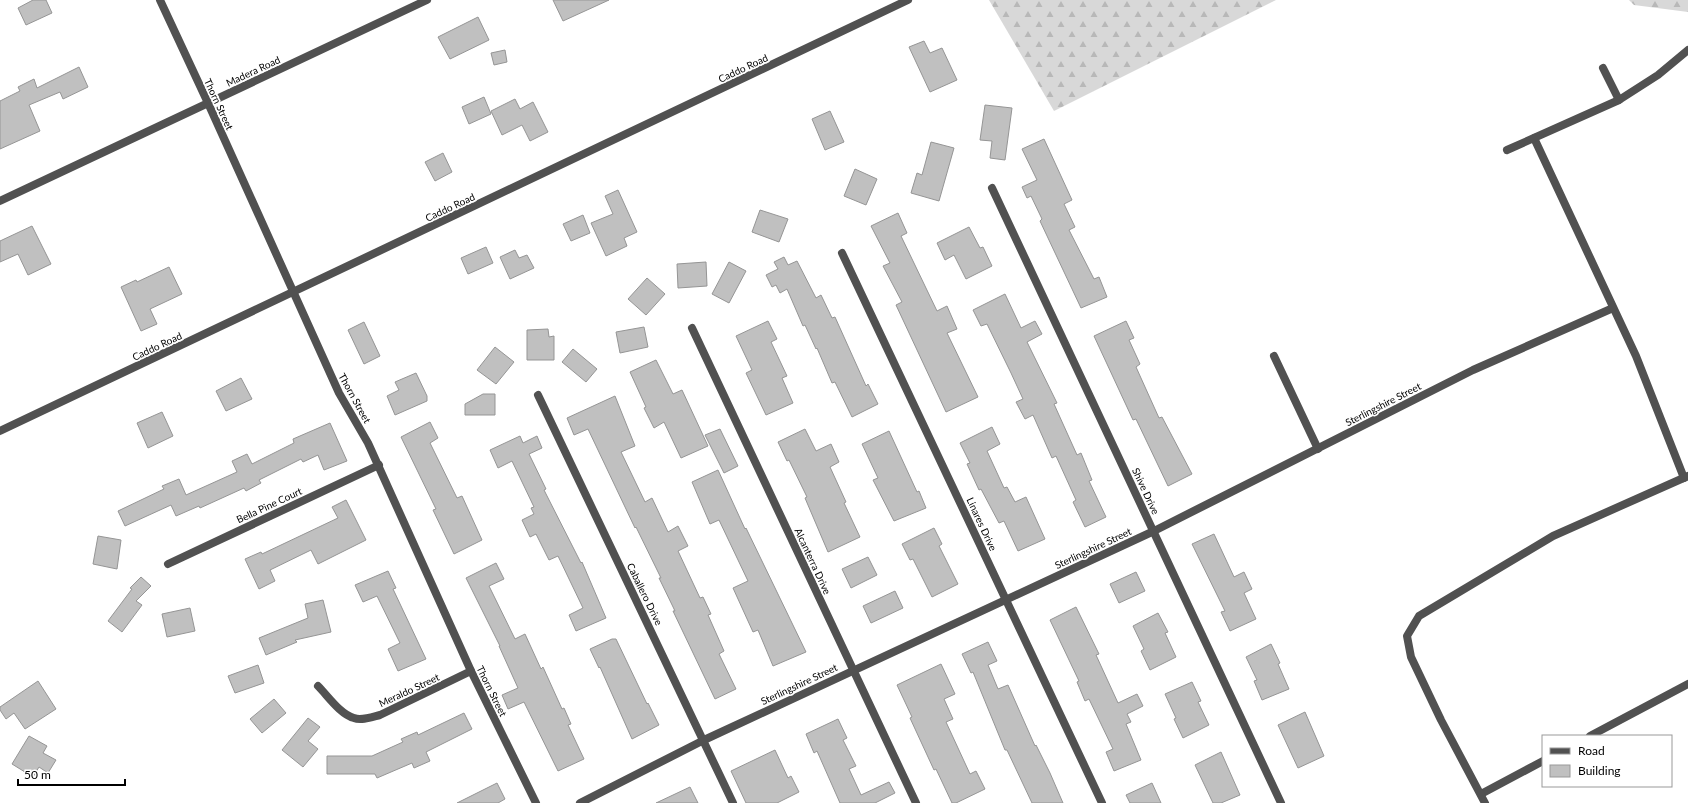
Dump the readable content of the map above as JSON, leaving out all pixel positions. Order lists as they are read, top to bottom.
{
  "streets": {
    "street": [
      "Caddo Road",
      "Madera Road",
      "Thorn Street",
      "Sterlingshire Street",
      "Shive Drive",
      "Bella Pine Court",
      "Linares Drive",
      "Alcanterra Drive",
      "Caballero Drive",
      "Meraldo Street"
    ]
  },
  "crossings": [
    ["Caddo Road", "Thorn Street"],
    ["Madera Road", "Thorn Street"],
    ["Thorn Street", "Bella Pine Court"],
    ["Thorn Street", "Meraldo Street"],
    ["Sterlingshire Street", "Shive Drive"],
    ["Sterlingshire Street", "Linares Drive"],
    ["Sterlingshire Street", "Alcanterra Drive"],
    ["Sterlingshire Street", "Caballero Drive"]
  ],
  "legend": ["Road", "Building"],
  "scale_bar": "50 m"
}
